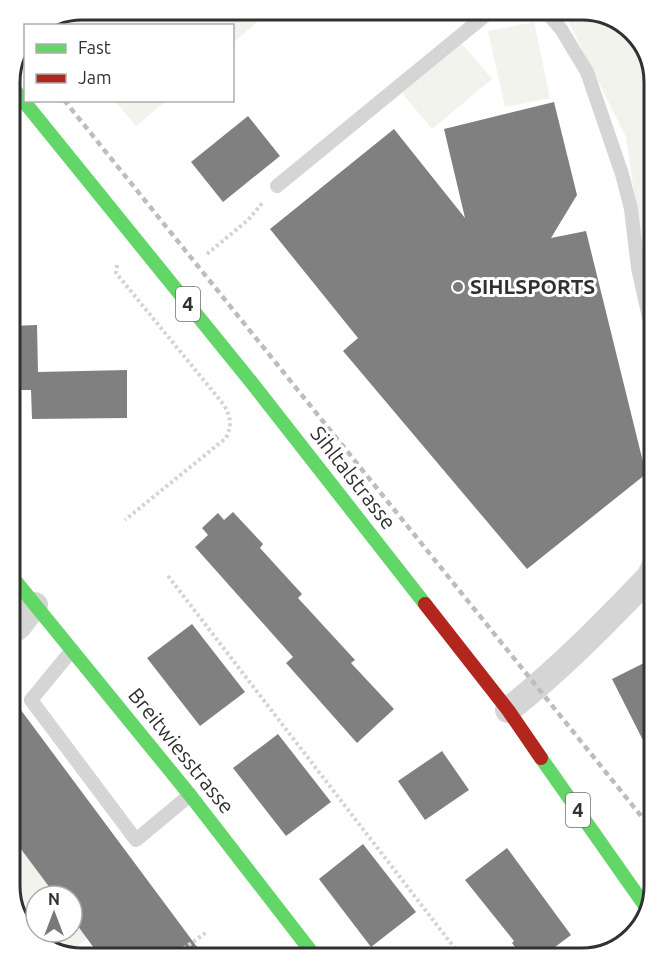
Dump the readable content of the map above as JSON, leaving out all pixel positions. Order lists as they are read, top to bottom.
{
  "streets": {
    "main road": ["4", "Sihltalstrasse", "Breitwiesstrasse"]
  },
  "places": ["SIHLSPORTS"],
  "legend": ["Fast", "Jam"],
  "north": "top"
}
